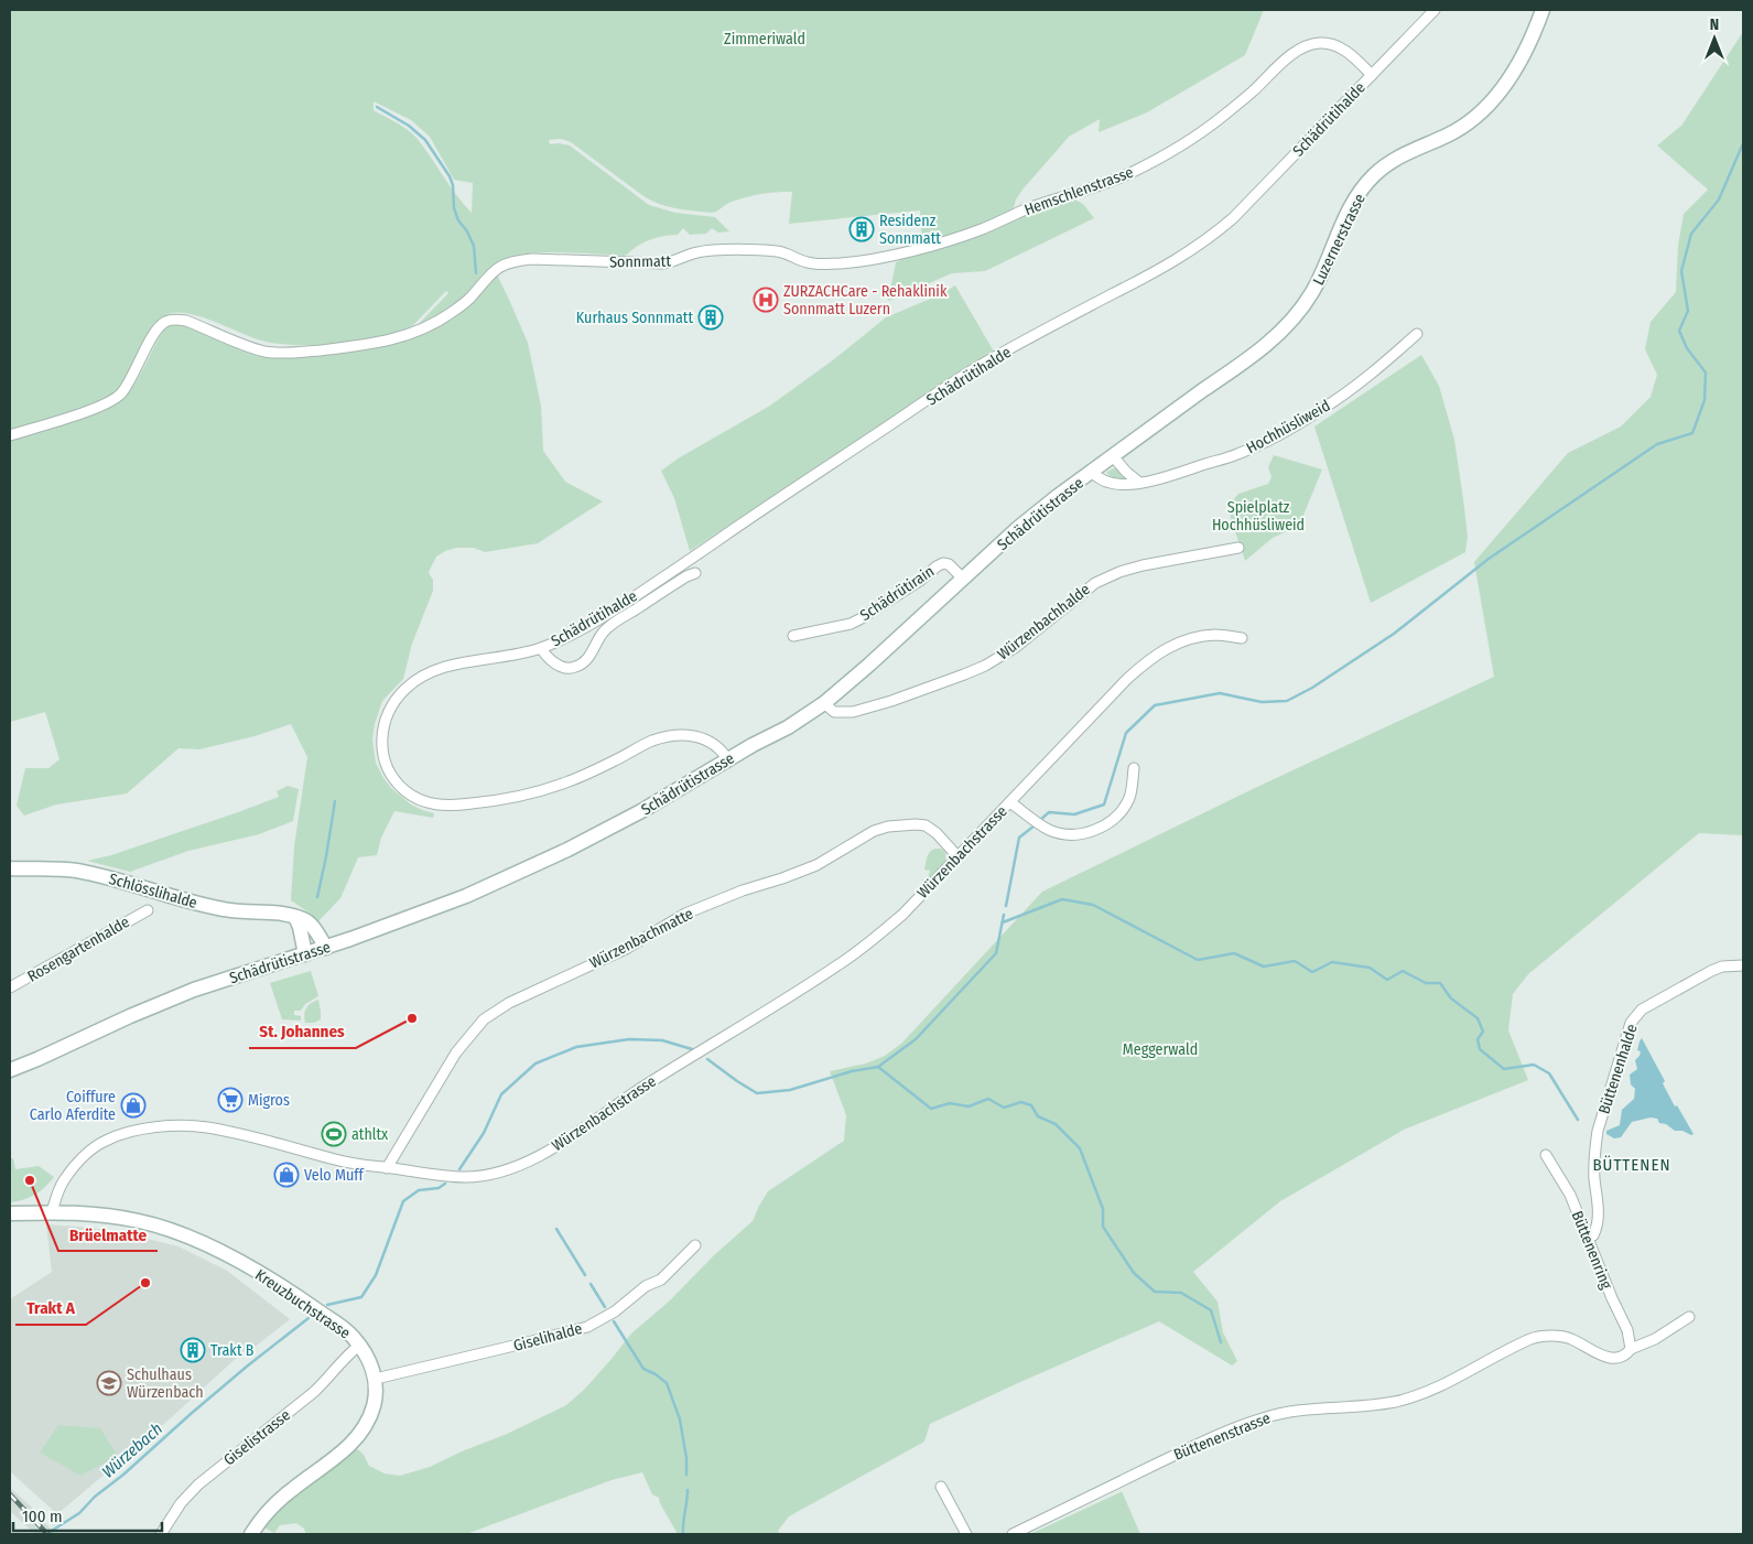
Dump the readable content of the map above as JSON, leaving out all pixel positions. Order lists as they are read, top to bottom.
{
  "streets": {
    "main road": [
      "Luzernerstrasse",
      "Schädrütistrasse",
      "Schlösslihalde",
      "Kreuzbuchstrasse"
    ],
    "street": [
      "Schädrütihalde",
      "Hemschlenstrasse",
      "Sonnmatt",
      "Hochhüsliweid",
      "Schädrütirain",
      "Würzenbachhalde",
      "Würzenbachstrasse",
      "Würzenbachmatte",
      "Rosengartenhalde",
      "Büttenenhalde",
      "Büttenenring",
      "Giselihalde",
      "Büttenenstrasse",
      "Giselistrasse"
    ]
  },
  "crossings": [
    ["Schädrütihalde", "Hemschlenstrasse"],
    ["Schädrütihalde", "Schädrütistrasse"],
    ["Hemschlenstrasse", "Sonnmatt"],
    ["Luzernerstrasse", "Schädrütistrasse"],
    ["Hochhüsliweid", "Schädrütistrasse"],
    ["Schädrütistrasse", "Schädrütirain"],
    ["Schädrütistrasse", "Würzenbachhalde"],
    ["Schädrütistrasse", "Schlösslihalde"],
    ["Würzenbachstrasse", "Würzenbachmatte"],
    ["Würzenbachstrasse", "Kreuzbuchstrasse"],
    ["Büttenenhalde", "Büttenenring"],
    ["Büttenenring", "Büttenenstrasse"],
    ["Kreuzbuchstrasse", "Giselihalde"],
    ["Kreuzbuchstrasse", "Giselistrasse"]
  ],
  "districts": ["BÜTTENEN"],
  "water": ["Würzebach"],
  "parks": ["Zimmeriwald", "Spielplatz Hochhüsliweid", "Meggerwald"],
  "places": {
    "building": ["Residenz Sonnmatt", "Kurhaus Sonnmatt", "Trakt B"],
    "hospital": ["ZURZACHCare - Rehaklinik Sonnmatt Luzern"],
    "other": ["St. Johannes", "Brüelmatte", "Trakt A"],
    "supermarket": ["Migros"],
    "shop": ["Coiffure Carlo Aferdite", "Velo Muff"],
    "sports": ["athltx"],
    "school or university": ["Schulhaus Würzenbach"]
  },
  "scale_bar": "100 m",
  "north": "top"
}
